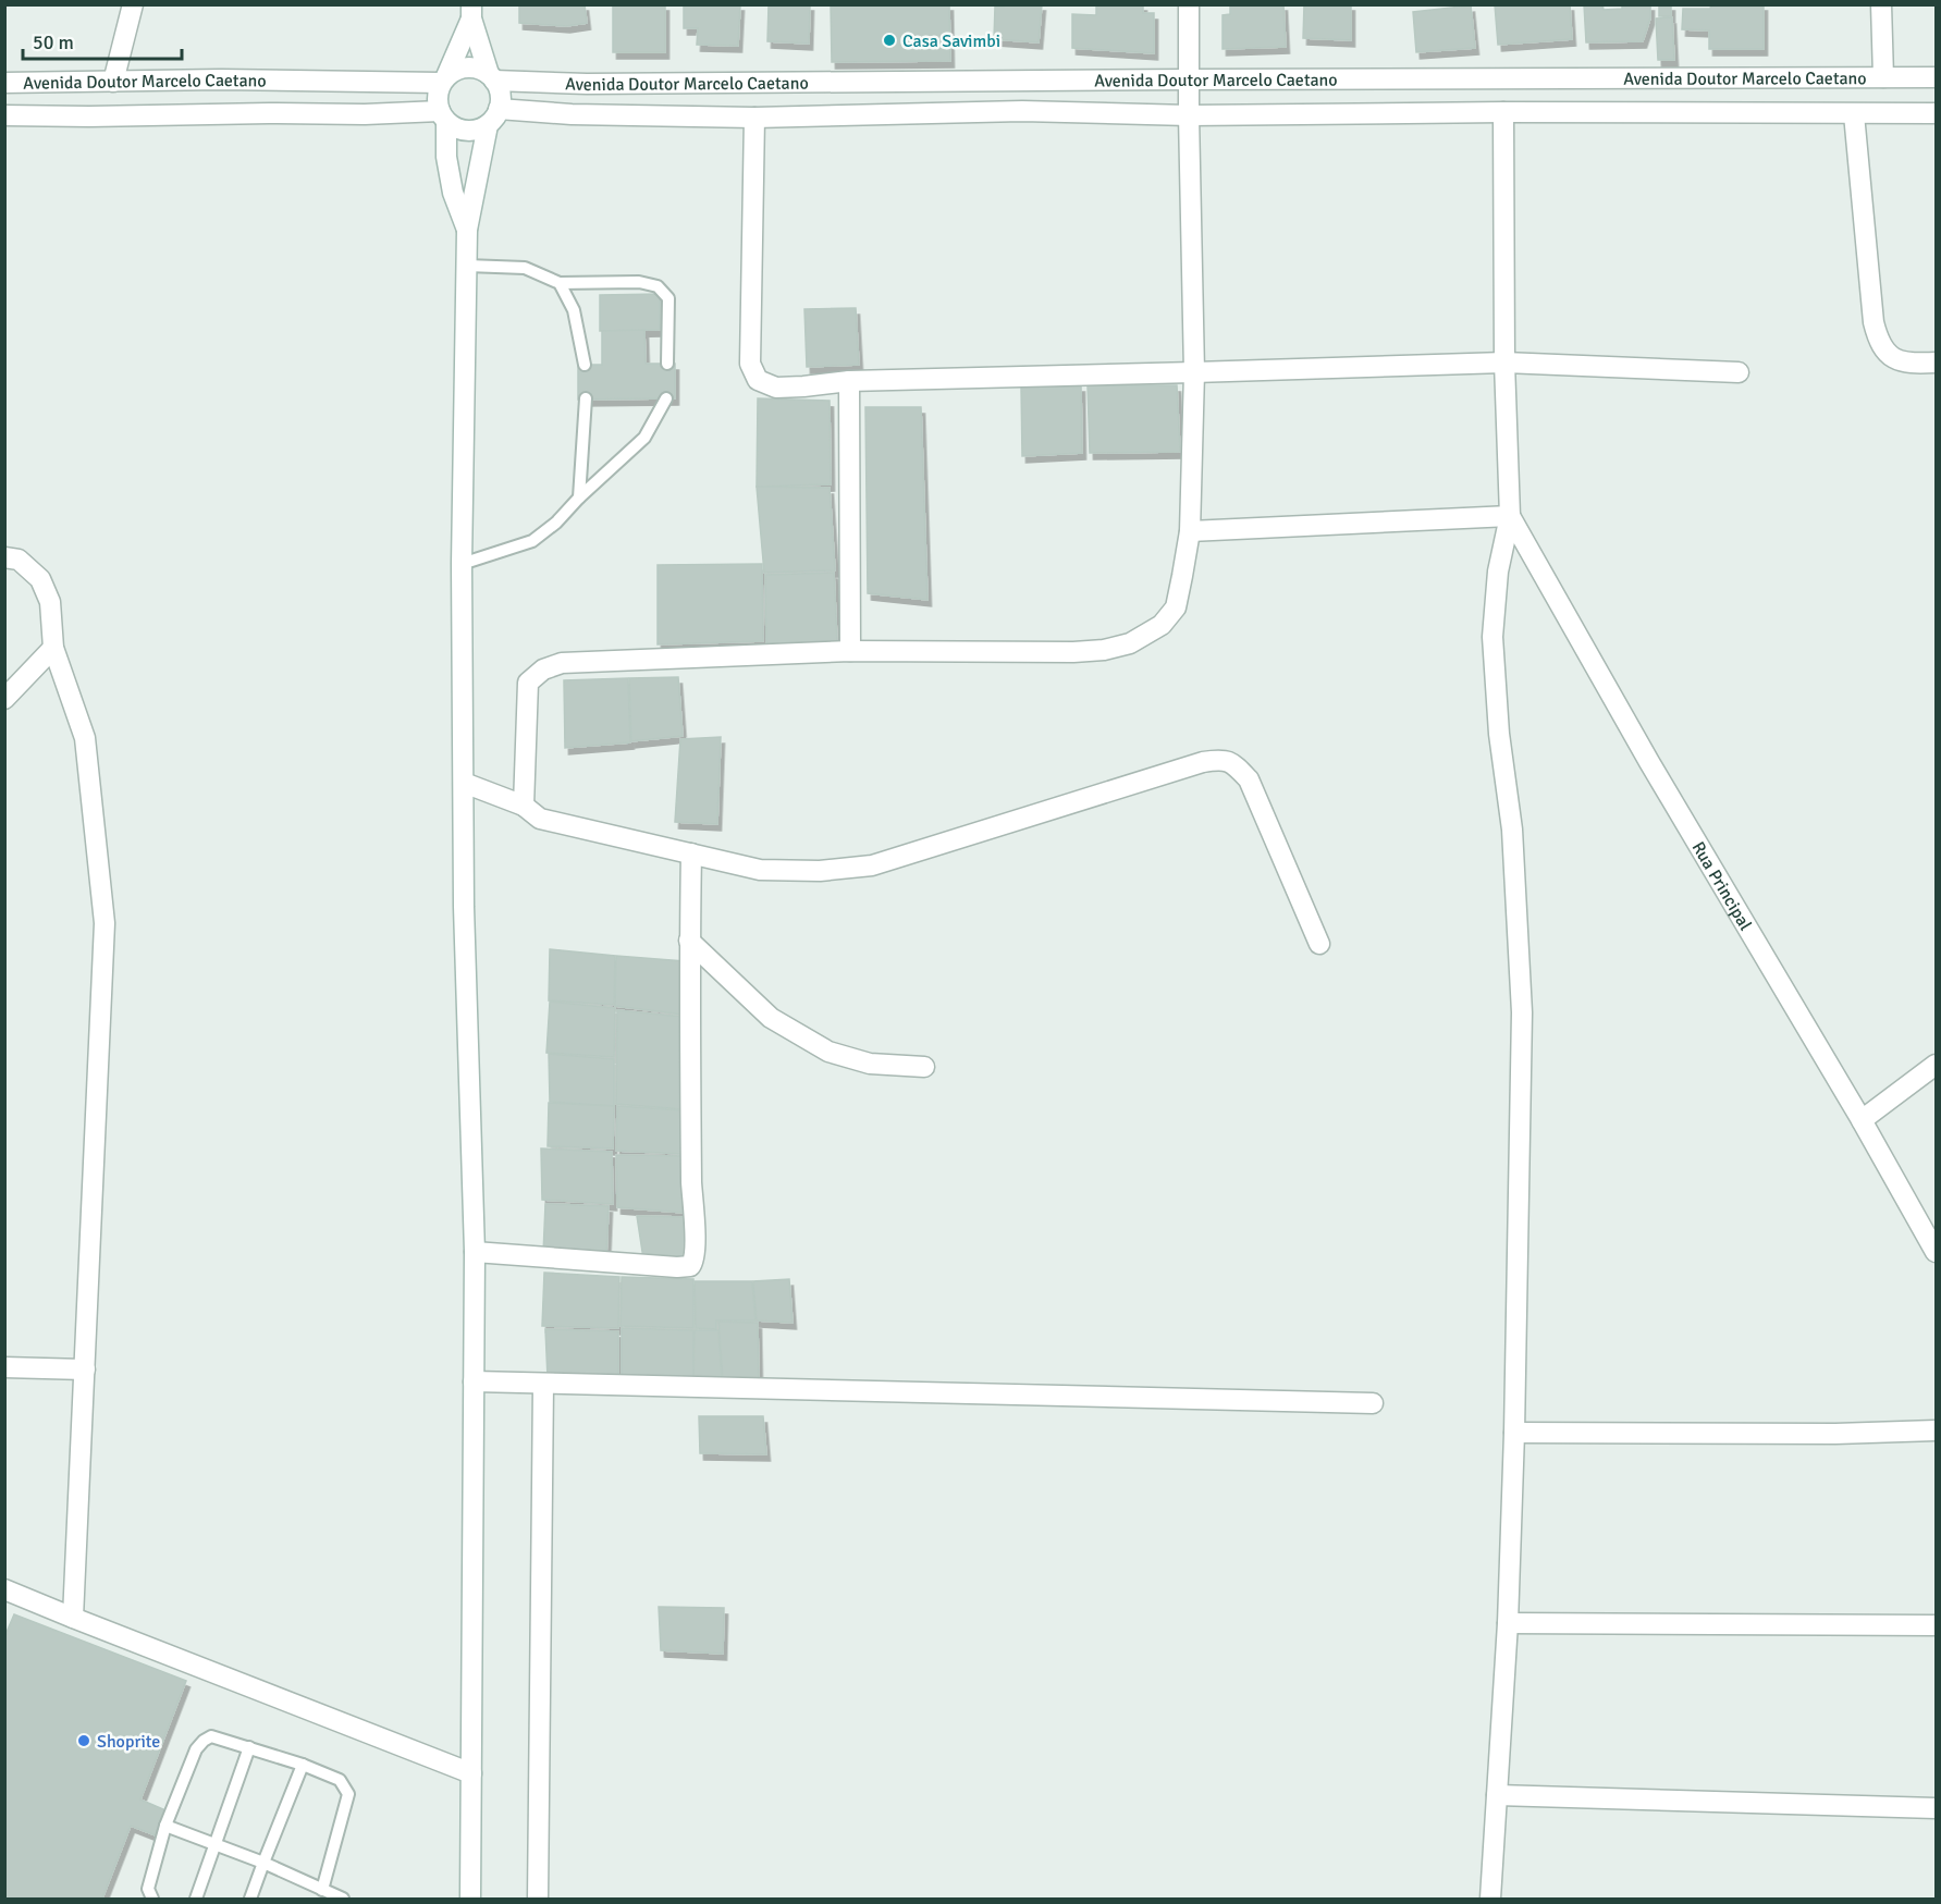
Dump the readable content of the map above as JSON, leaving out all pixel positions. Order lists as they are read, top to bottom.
{
  "streets": {
    "street": ["Avenida Doutor Marcelo Caetano", "Rua Principal"]
  },
  "places": ["Casa Savimbi", "Shoprite"],
  "scale_bar": "50 m"
}
